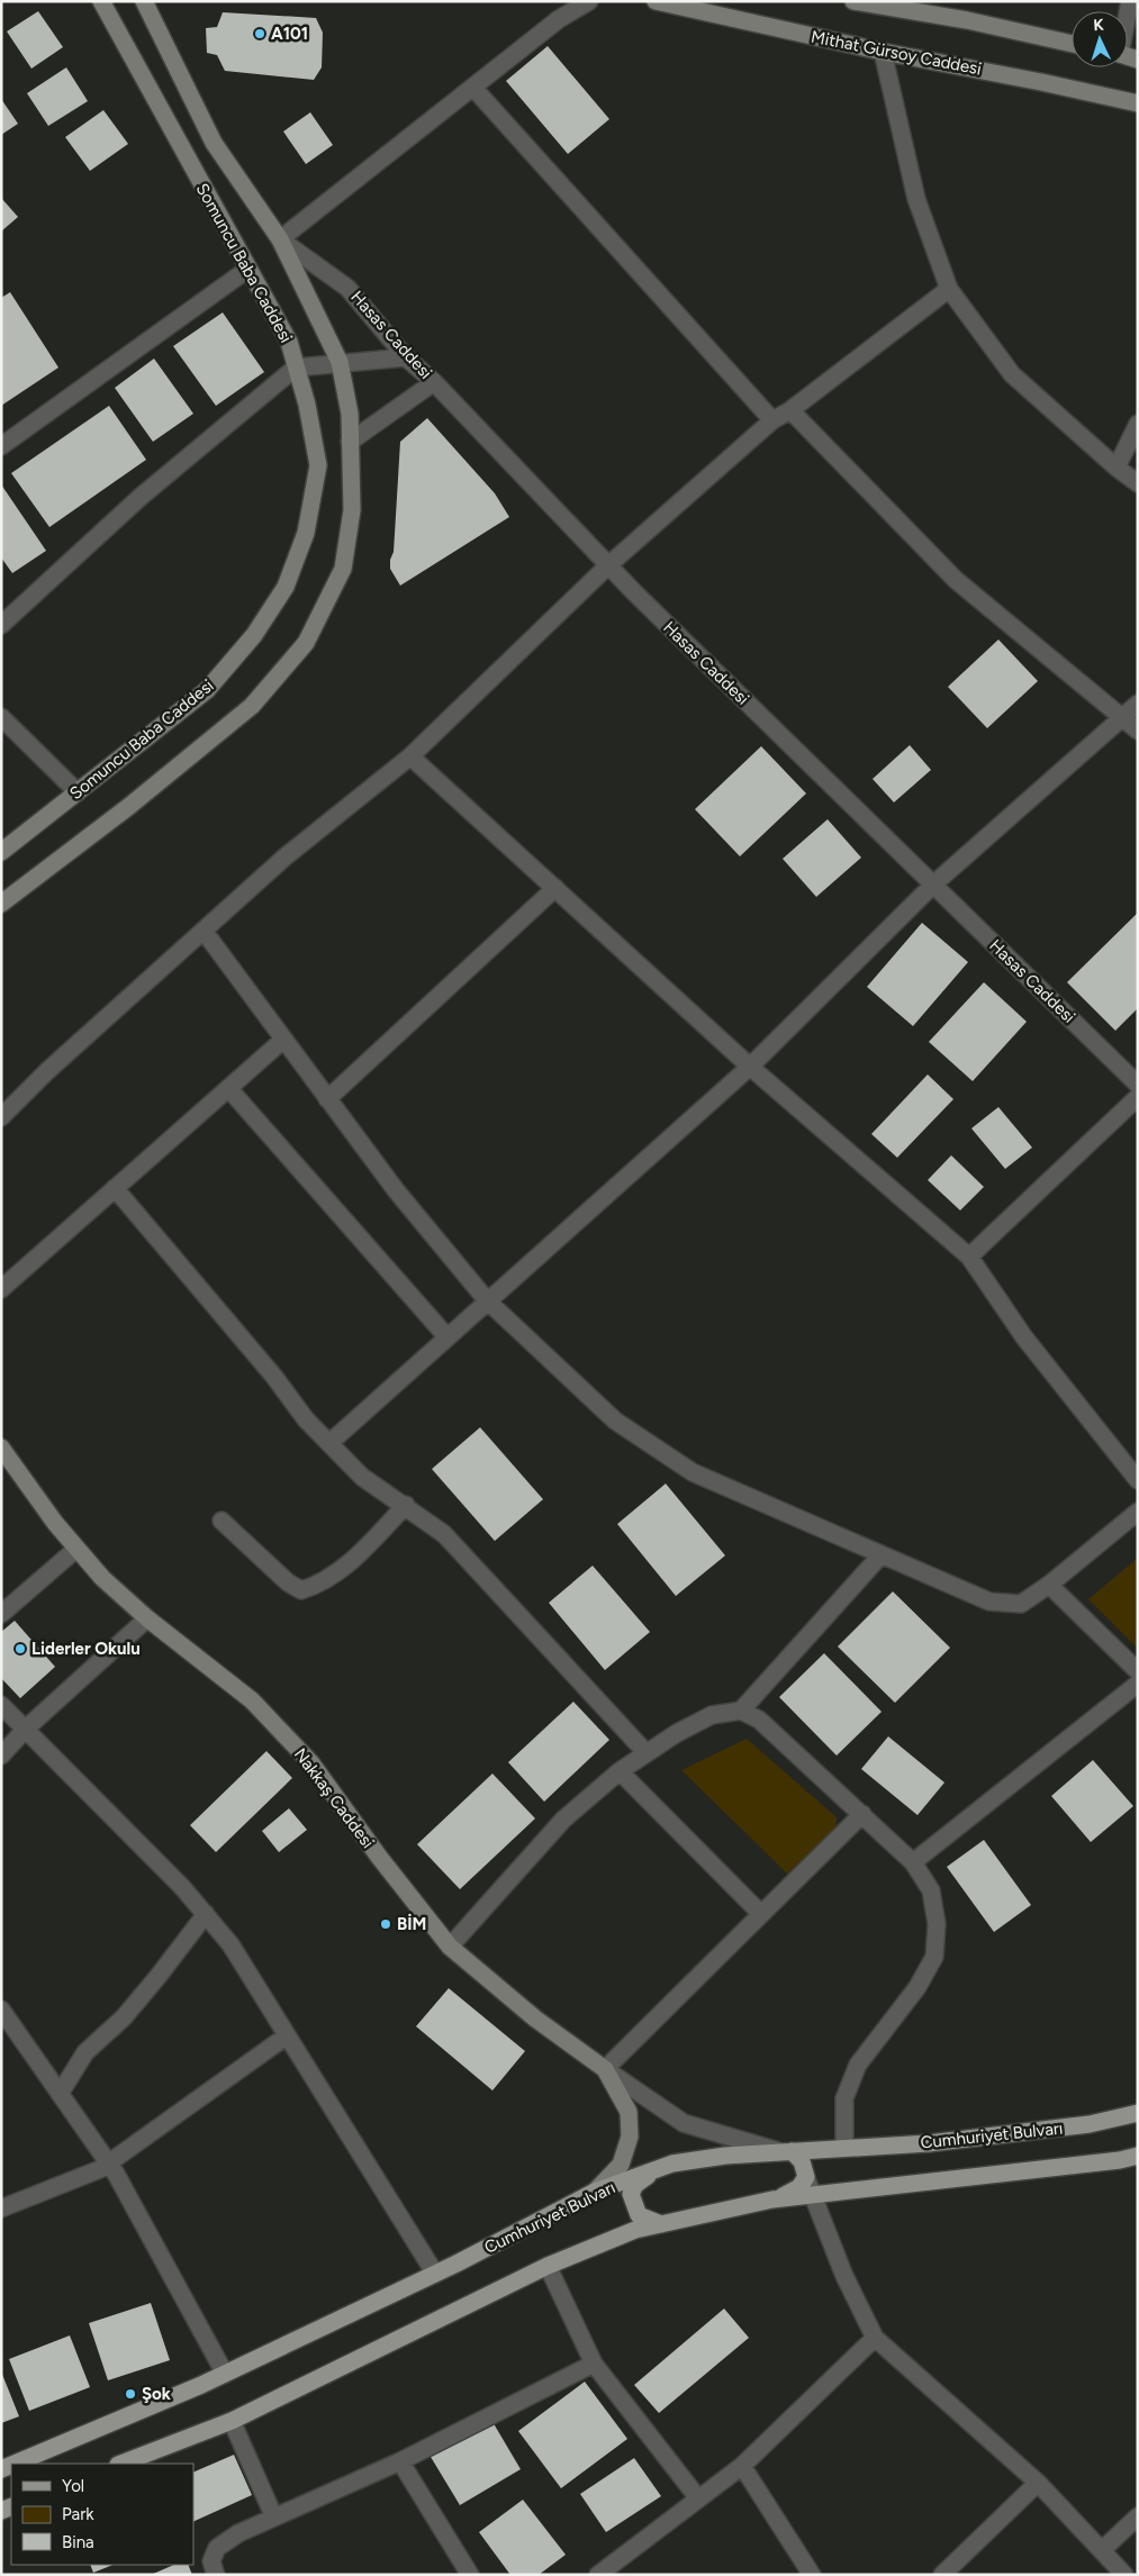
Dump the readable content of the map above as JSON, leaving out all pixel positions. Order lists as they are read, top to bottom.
{
  "streets": {
    "main road": [
      "Mithat Gürsoy Caddesi",
      "Somuncu Baba Caddesi",
      "Nakkaş Caddesi",
      "Cumhuriyet Bulvarı"
    ],
    "street": ["Hasas Caddesi"]
  },
  "places": [
    "A101",
    "Liderler Okulu",
    "BİM",
    "Şok"
  ],
  "legend": ["Yol", "Park", "Bina"],
  "north": "top"
}
